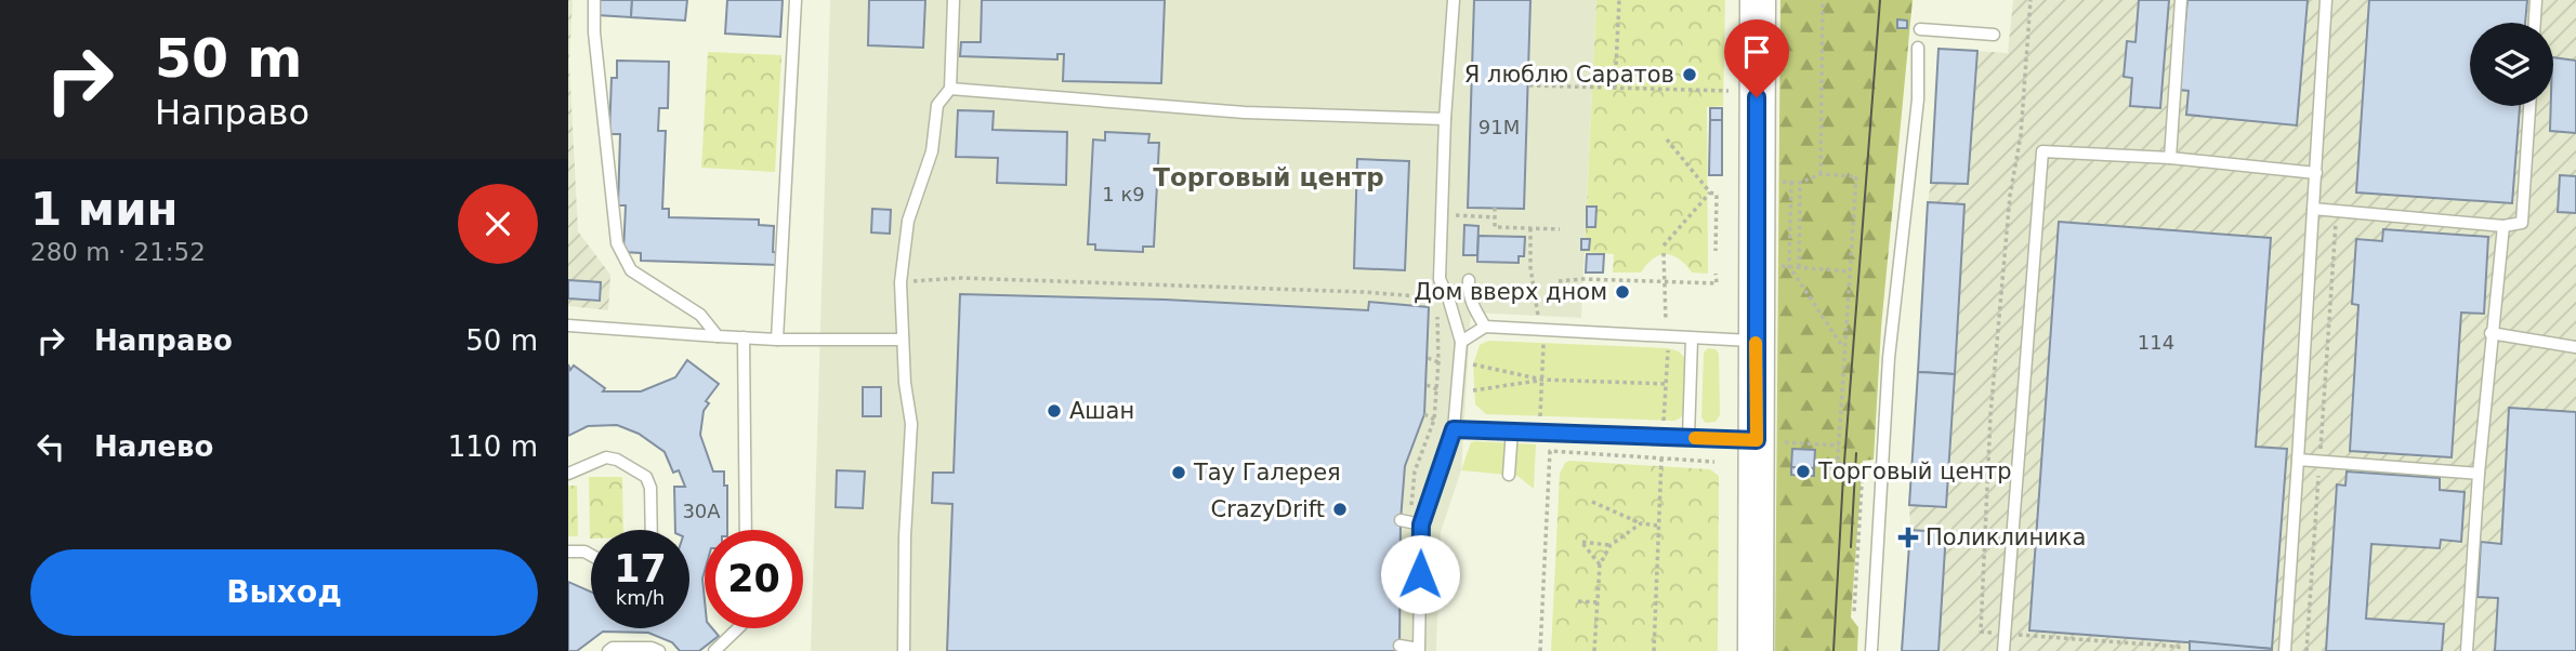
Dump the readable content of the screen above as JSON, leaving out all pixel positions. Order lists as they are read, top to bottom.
{
  "districts": ["Торговый центр"],
  "places": {
    "other": [
      "Я люблю Саратов",
      "Дом вверх дном",
      "Ашан",
      "Торговый центр",
      "Тау Галерея",
      "CrazyDrift"
    ],
    "health": ["Поликлиника"]
  },
  "house_numbers": [
    "91М",
    "1 к9",
    "114",
    "30А"
  ],
  "page": {
    "turn": ["50 m", "Направо"],
    "heading": ["1 мин", "280 m · 21:52"],
    "list": [
      {
        "name": "Направо",
        "value": "50 m"
      },
      {
        "name": "Налево",
        "value": "110 m"
      }
    ],
    "speed": "17 km/h",
    "limit": "20",
    "buttons": "Выход"
  }
}
